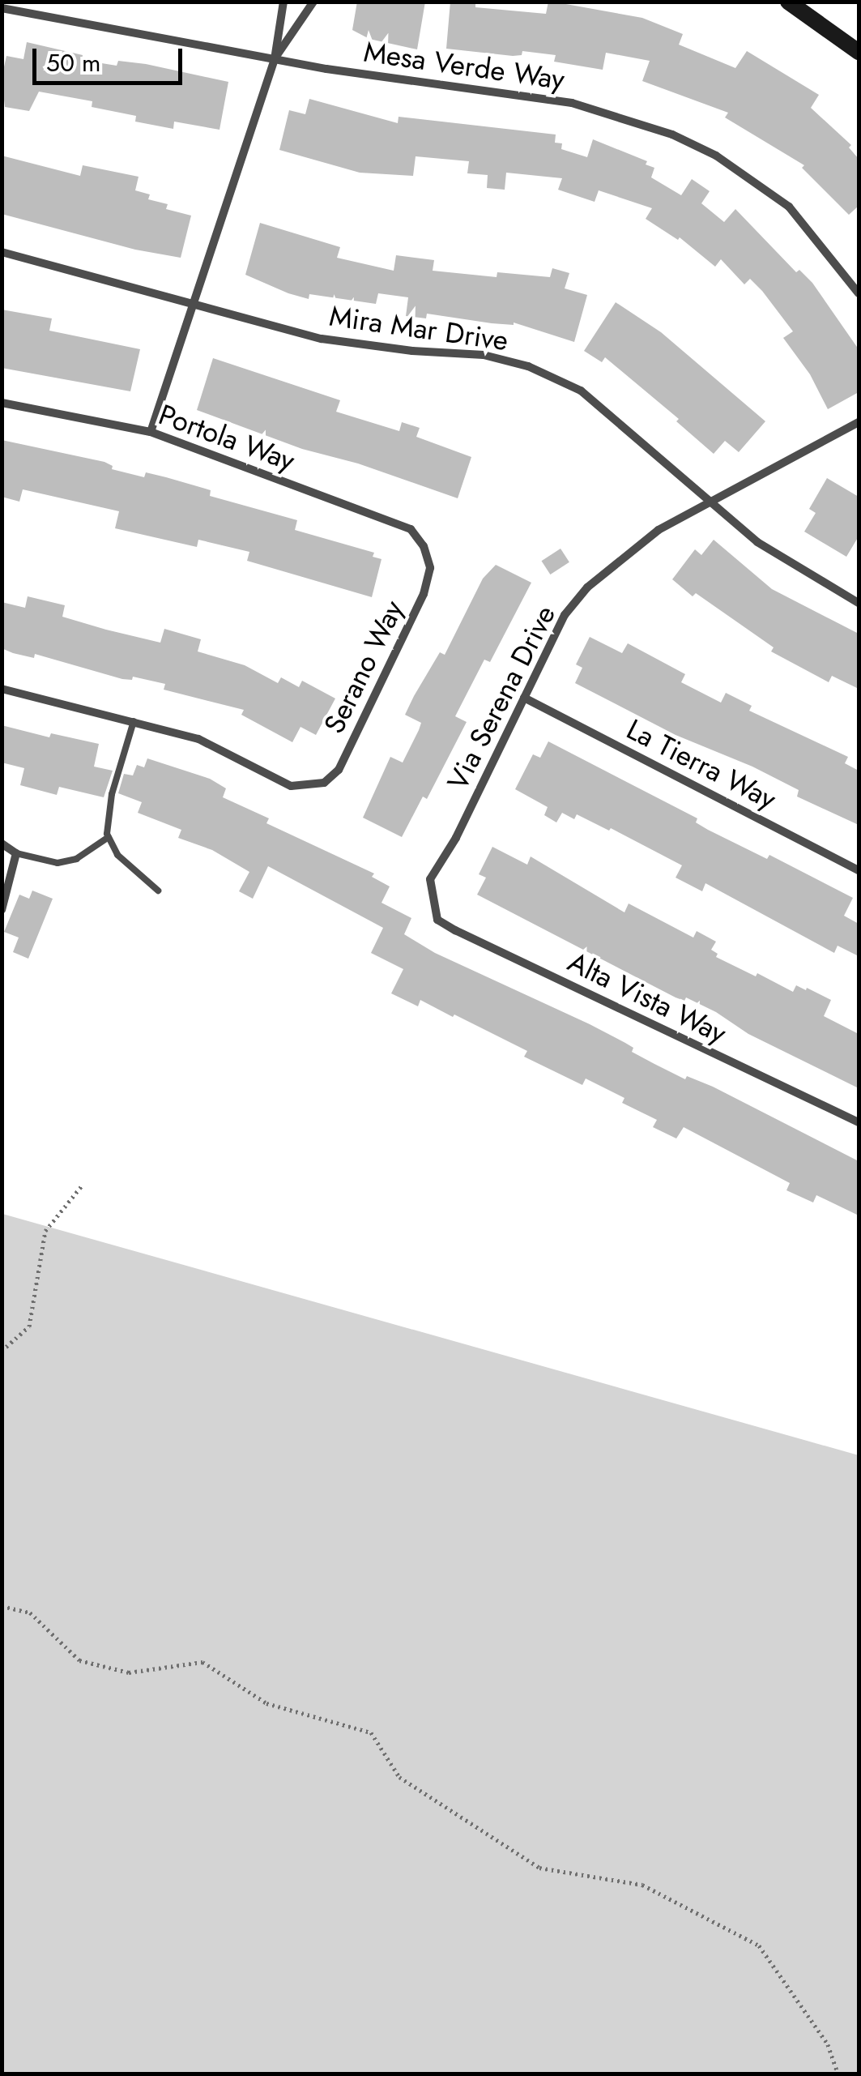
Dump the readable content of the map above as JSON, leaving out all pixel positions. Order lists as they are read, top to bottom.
{
  "streets": {
    "street": [
      "Mesa Verde Way",
      "Mira Mar Drive",
      "Portola Way",
      "Serano Way",
      "Via Serena Drive",
      "La Tierra Way",
      "Alta Vista Way"
    ]
  },
  "crossings": [
    ["Mira Mar Drive", "Via Serena Drive"],
    ["Portola Way", "Serano Way"],
    ["Via Serena Drive", "La Tierra Way"],
    ["Via Serena Drive", "Alta Vista Way"]
  ],
  "scale_bar": "50 m"
}
